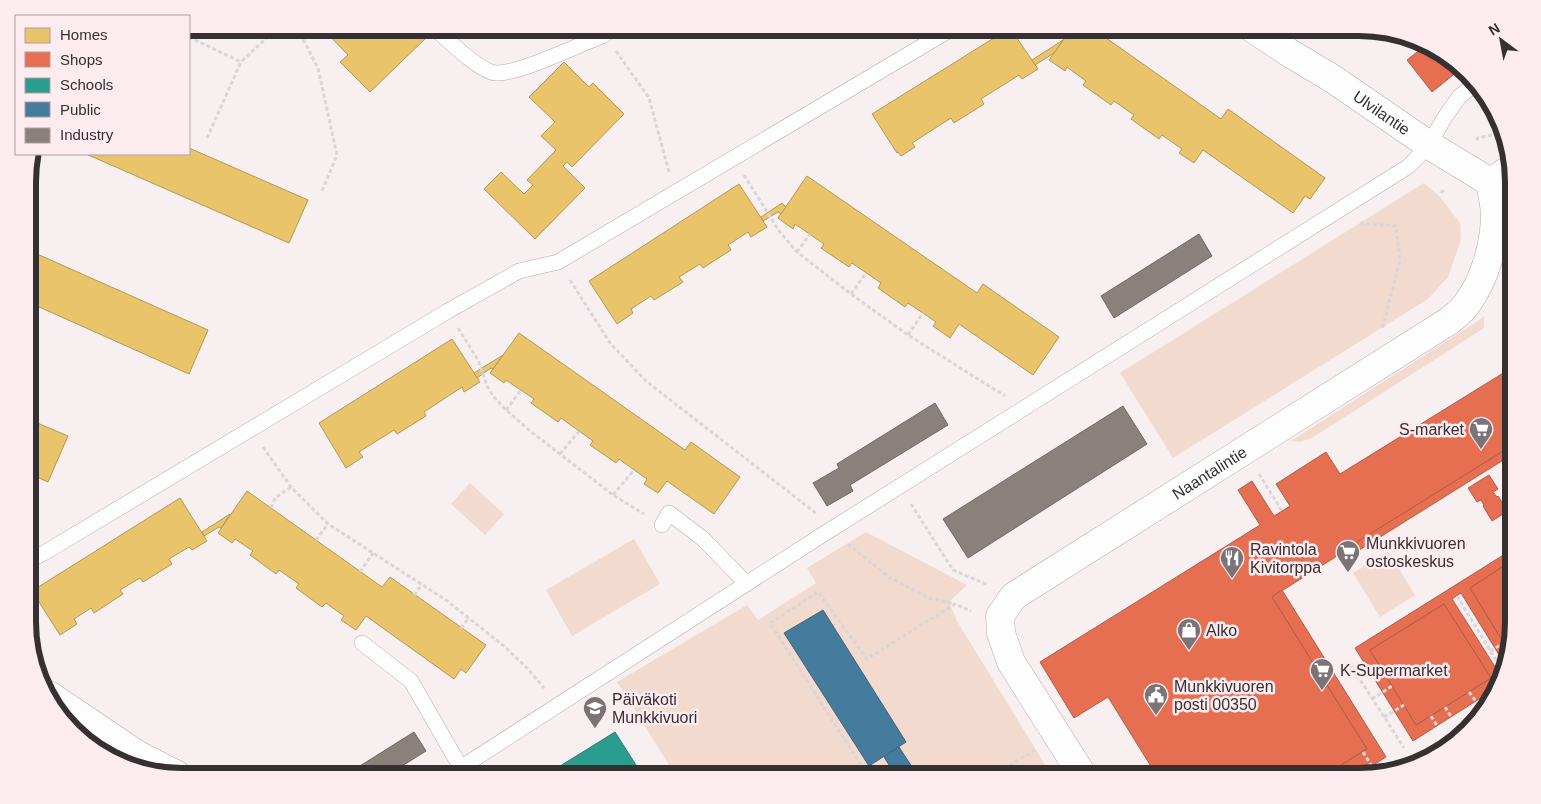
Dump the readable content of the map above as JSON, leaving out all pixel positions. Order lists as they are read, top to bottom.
{
  "streets": {
    "street": ["Ulvilantie", "Naantalintie"]
  },
  "crossings": [
    ["Ulvilantie", "Naantalintie"]
  ],
  "places": {
    "supermarket": ["S-market", "Munkkivuoren ostoskeskus", "K-Supermarket"],
    "restaurant": ["Ravintola Kivitorppa"],
    "shop": ["Alko"],
    "public building": ["Munkkivuoren posti 00350"],
    "school or university": ["Päiväkoti Munkkivuori"]
  },
  "legend": [
    "Homes",
    "Shops",
    "Schools",
    "Public",
    "Industry"
  ],
  "north": "top left"
}
